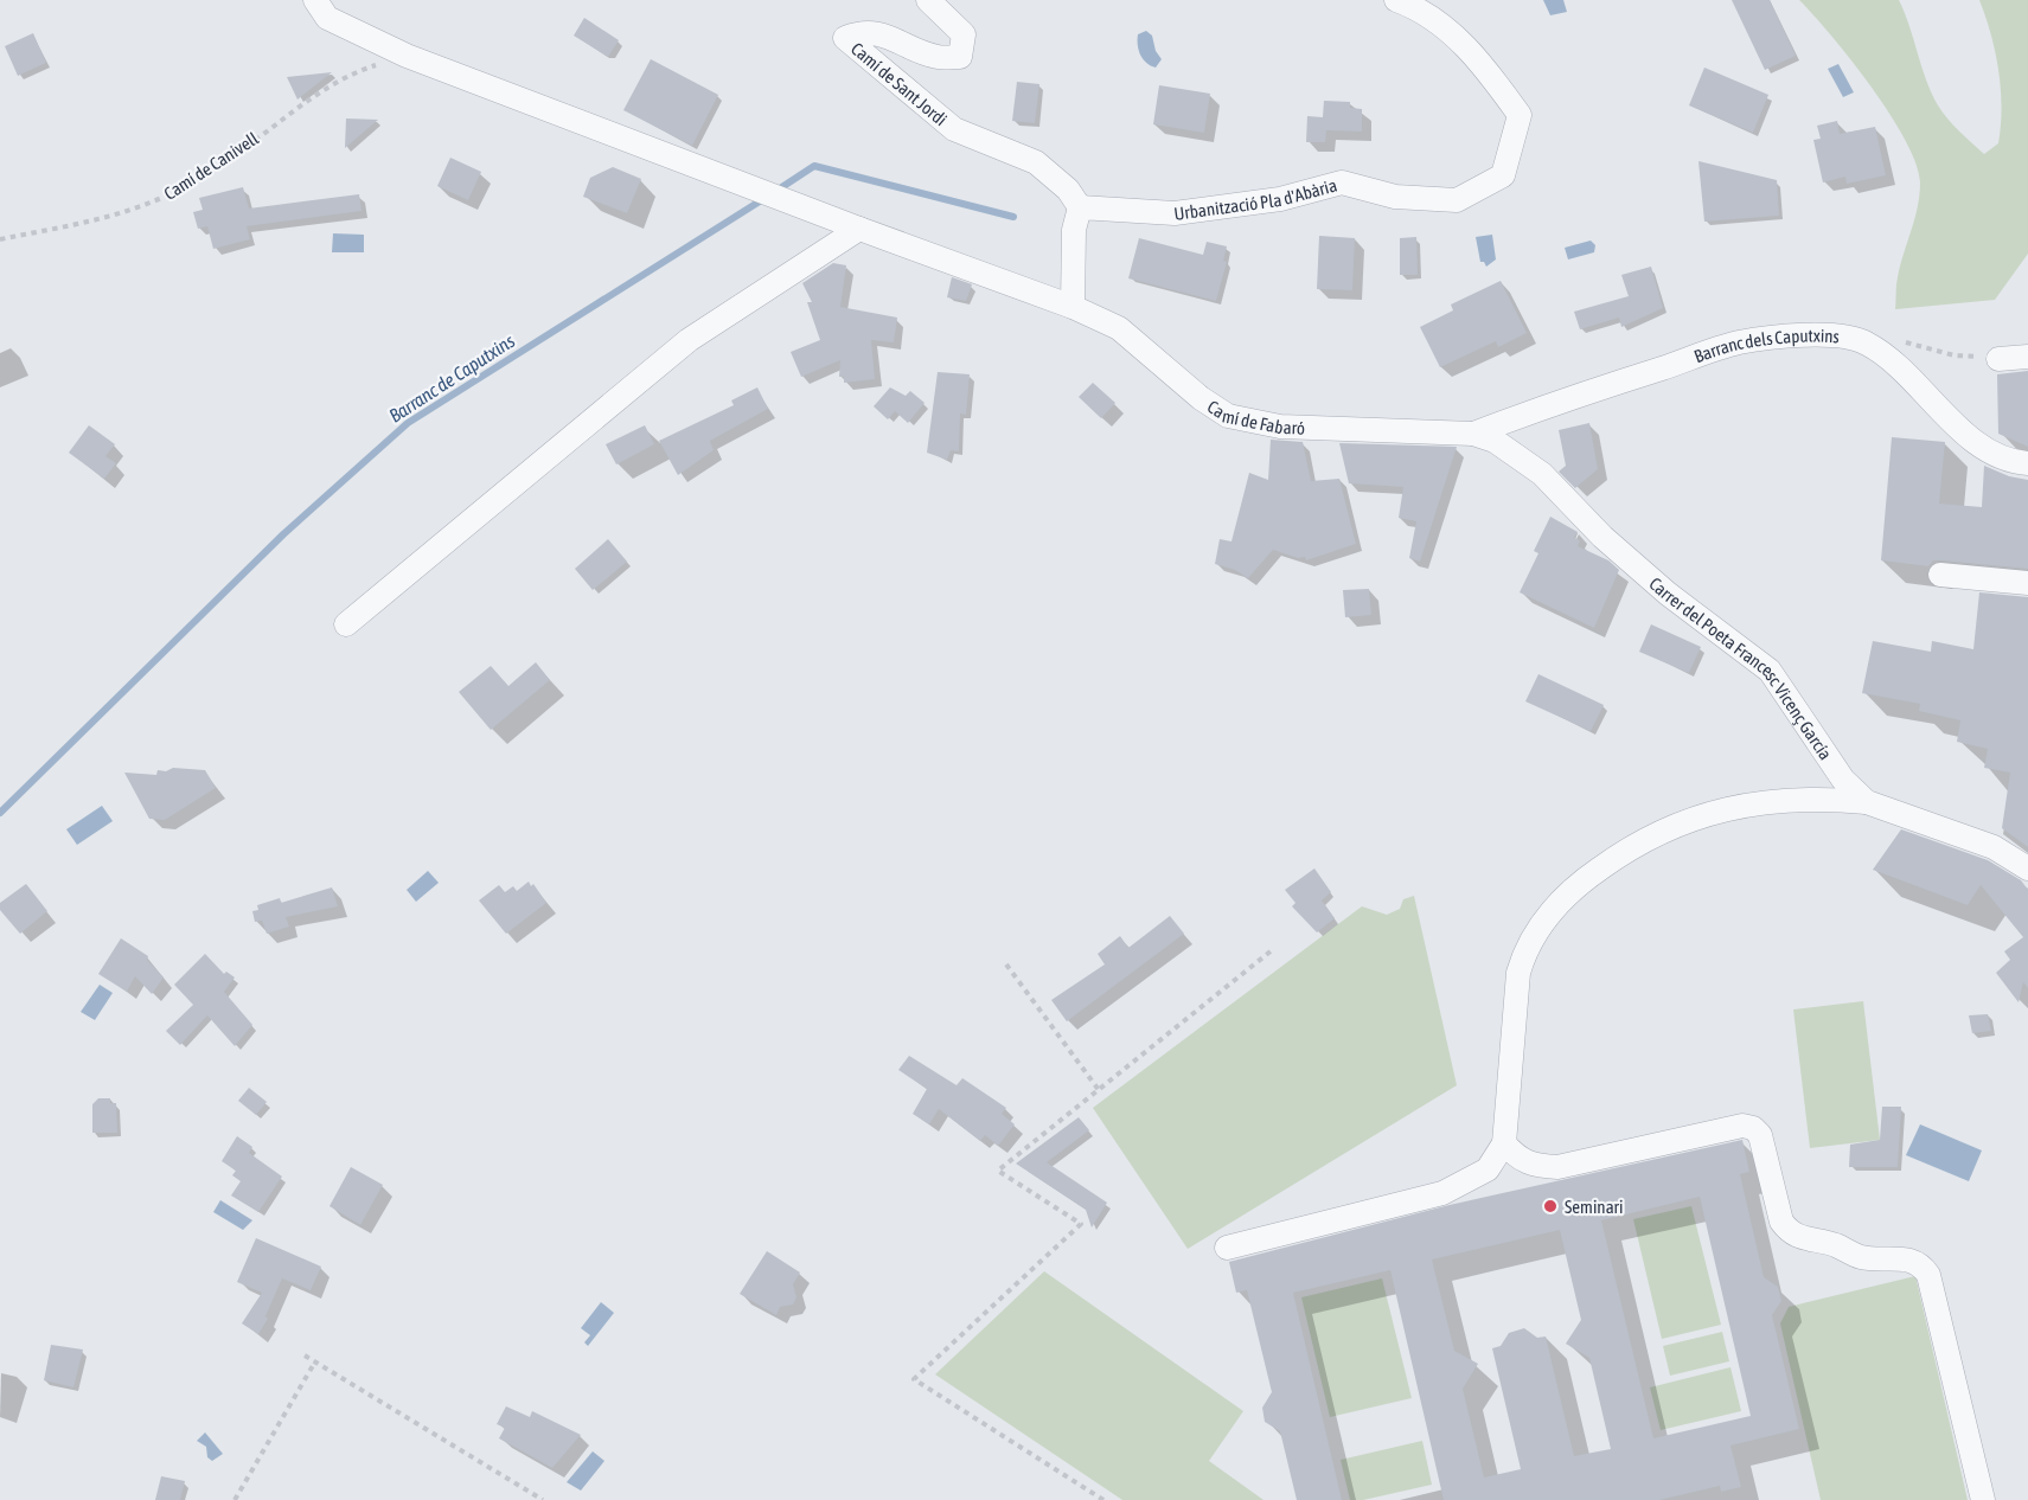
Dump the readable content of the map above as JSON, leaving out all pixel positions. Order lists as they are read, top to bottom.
{
  "streets": {
    "street": [
      "Camí de Sant Jordi",
      "Urbanització Pla d'Abària",
      "Barranc dels Caputxins",
      "Camí de Fabaró",
      "Carrer del Poeta Francesc Vicenç García"
    ],
    "path": ["Camí de Canivell"]
  },
  "crossings": [
    ["Camí de Sant Jordi", "Urbanització Pla d'Abària"],
    ["Camí de Canivell", "Camí de Fabaró"],
    ["Barranc dels Caputxins", "Camí de Fabaró"],
    ["Barranc dels Caputxins", "Carrer del Poeta Francesc Vicenç García"],
    ["Camí de Fabaró", "Carrer del Poeta Francesc Vicenç García"]
  ],
  "water": ["Barranc de Caputxins"],
  "places": ["Seminari"]
}
